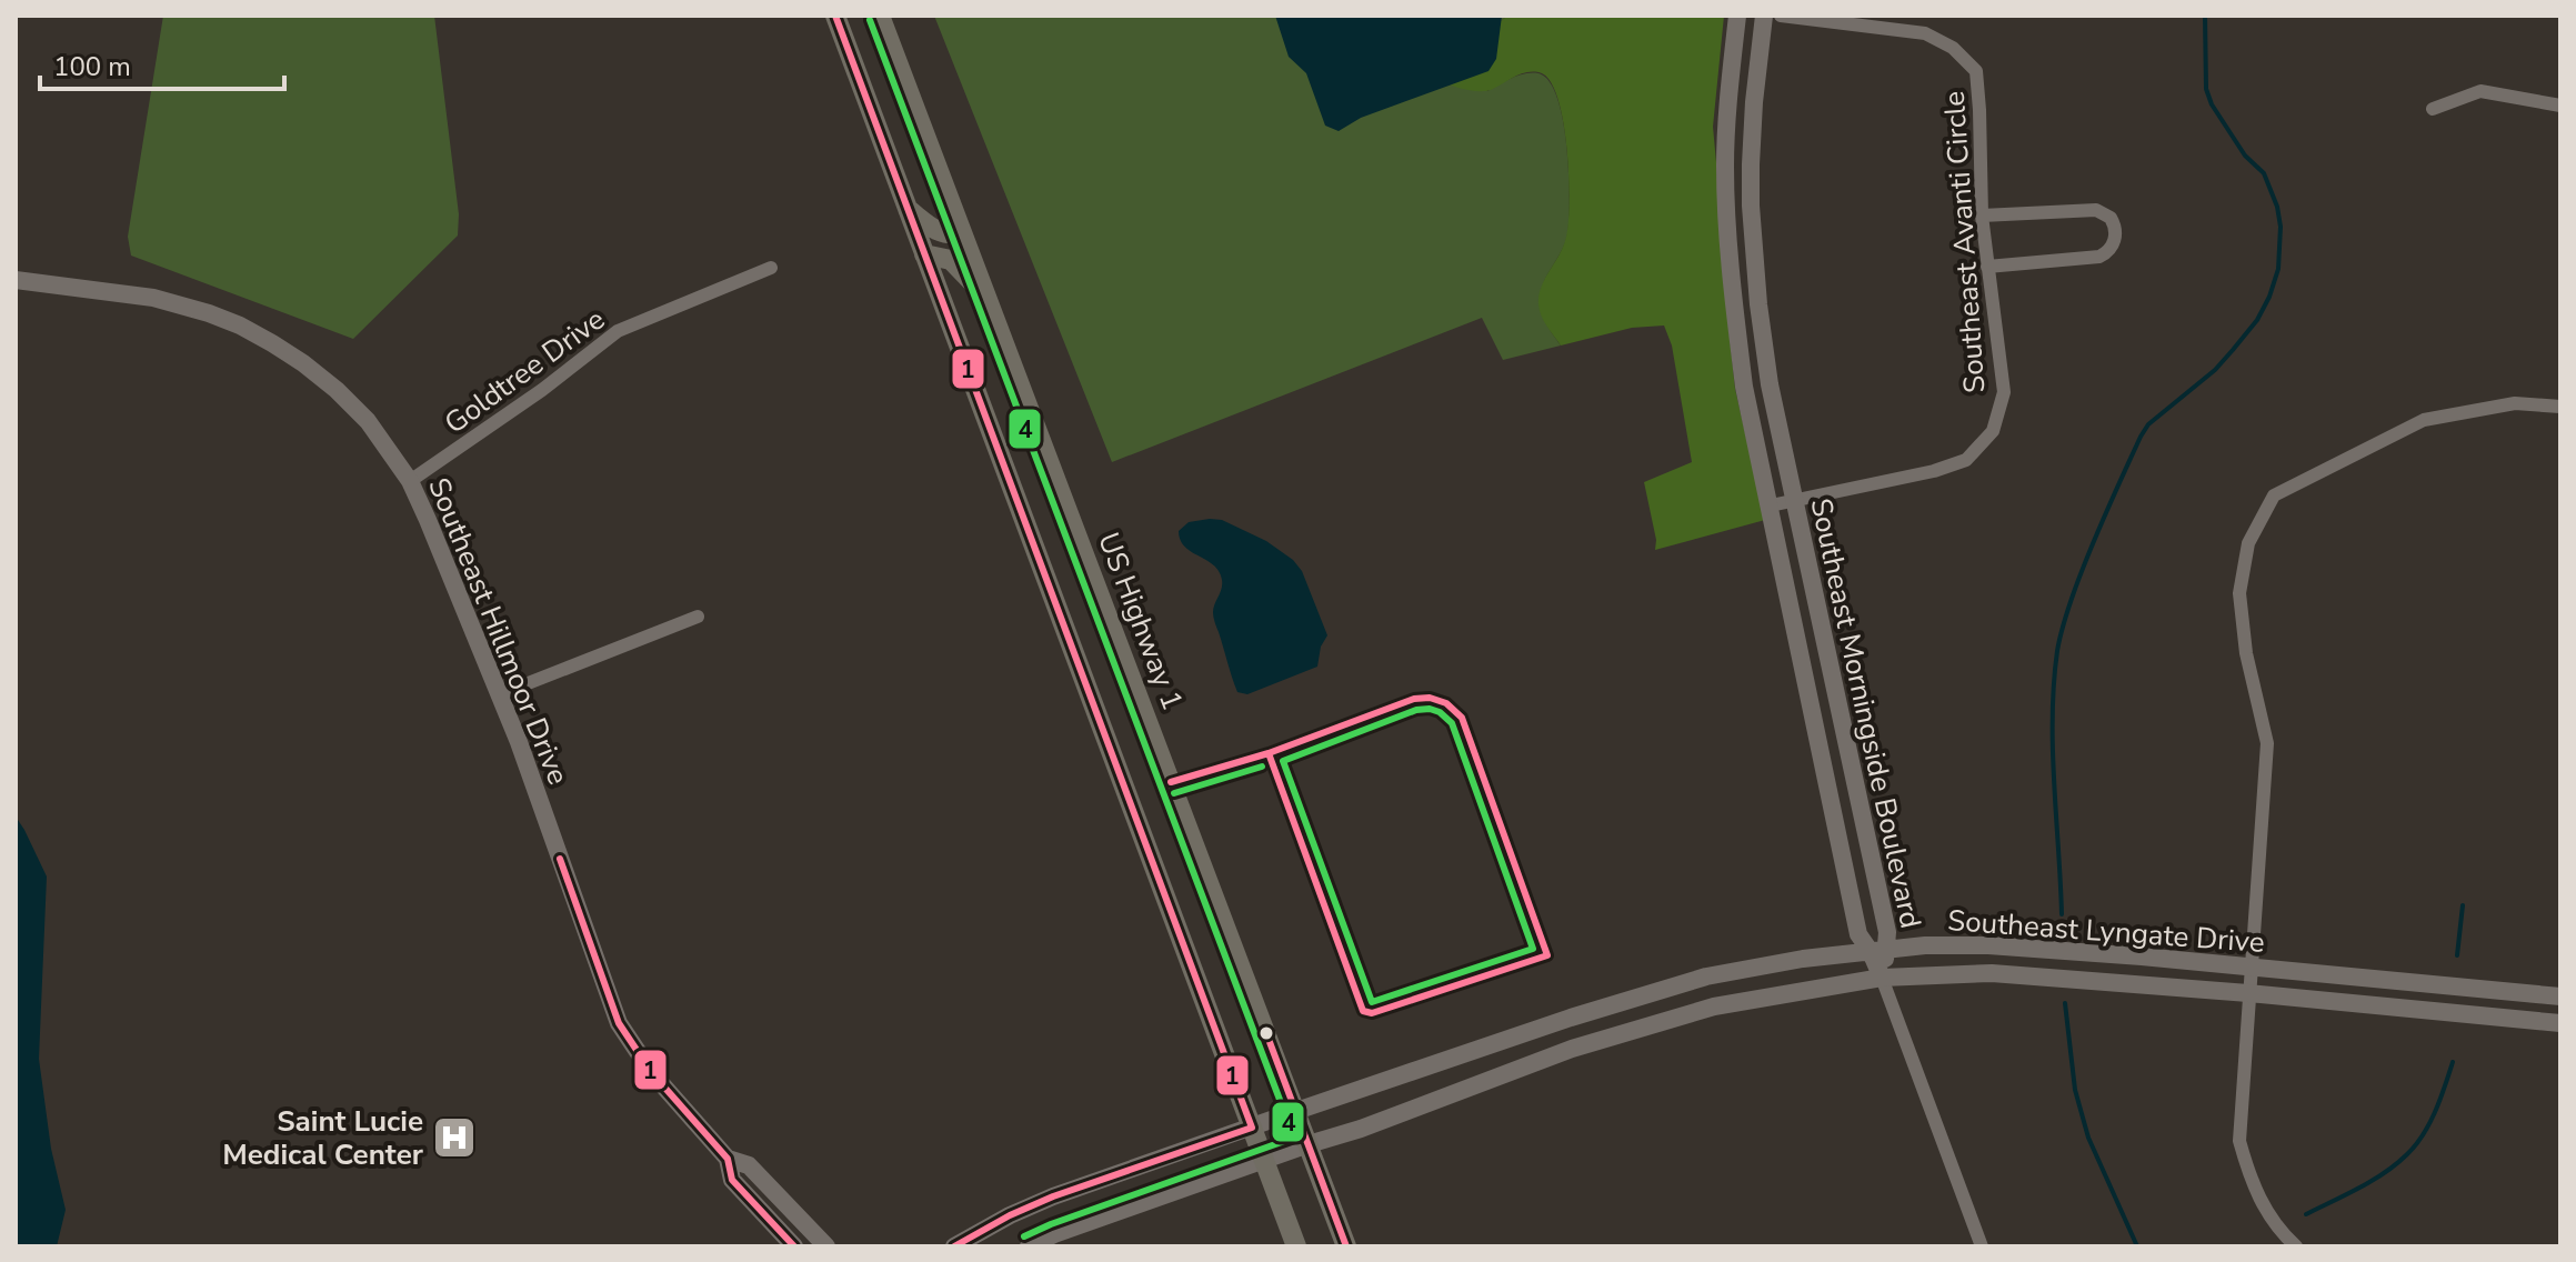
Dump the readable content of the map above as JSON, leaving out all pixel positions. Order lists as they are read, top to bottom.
{
  "streets": {
    "main road": ["US Highway 1"],
    "street": [
      "Southeast Avanti Circle",
      "Goldtree Drive",
      "Southeast Hillmoor Drive",
      "Southeast Morningside Boulevard",
      "Southeast Lyngate Drive"
    ]
  },
  "crossings": [
    ["Southeast Avanti Circle", "Southeast Morningside Boulevard"],
    ["Goldtree Drive", "Southeast Hillmoor Drive"],
    ["US Highway 1", "Southeast Lyngate Drive"],
    ["Southeast Morningside Boulevard", "Southeast Lyngate Drive"]
  ],
  "places": {
    "hospital": ["Saint Lucie Medical Center"]
  },
  "lines": ["transit line 1", "transit line 4"],
  "scale_bar": "100 m"
}
